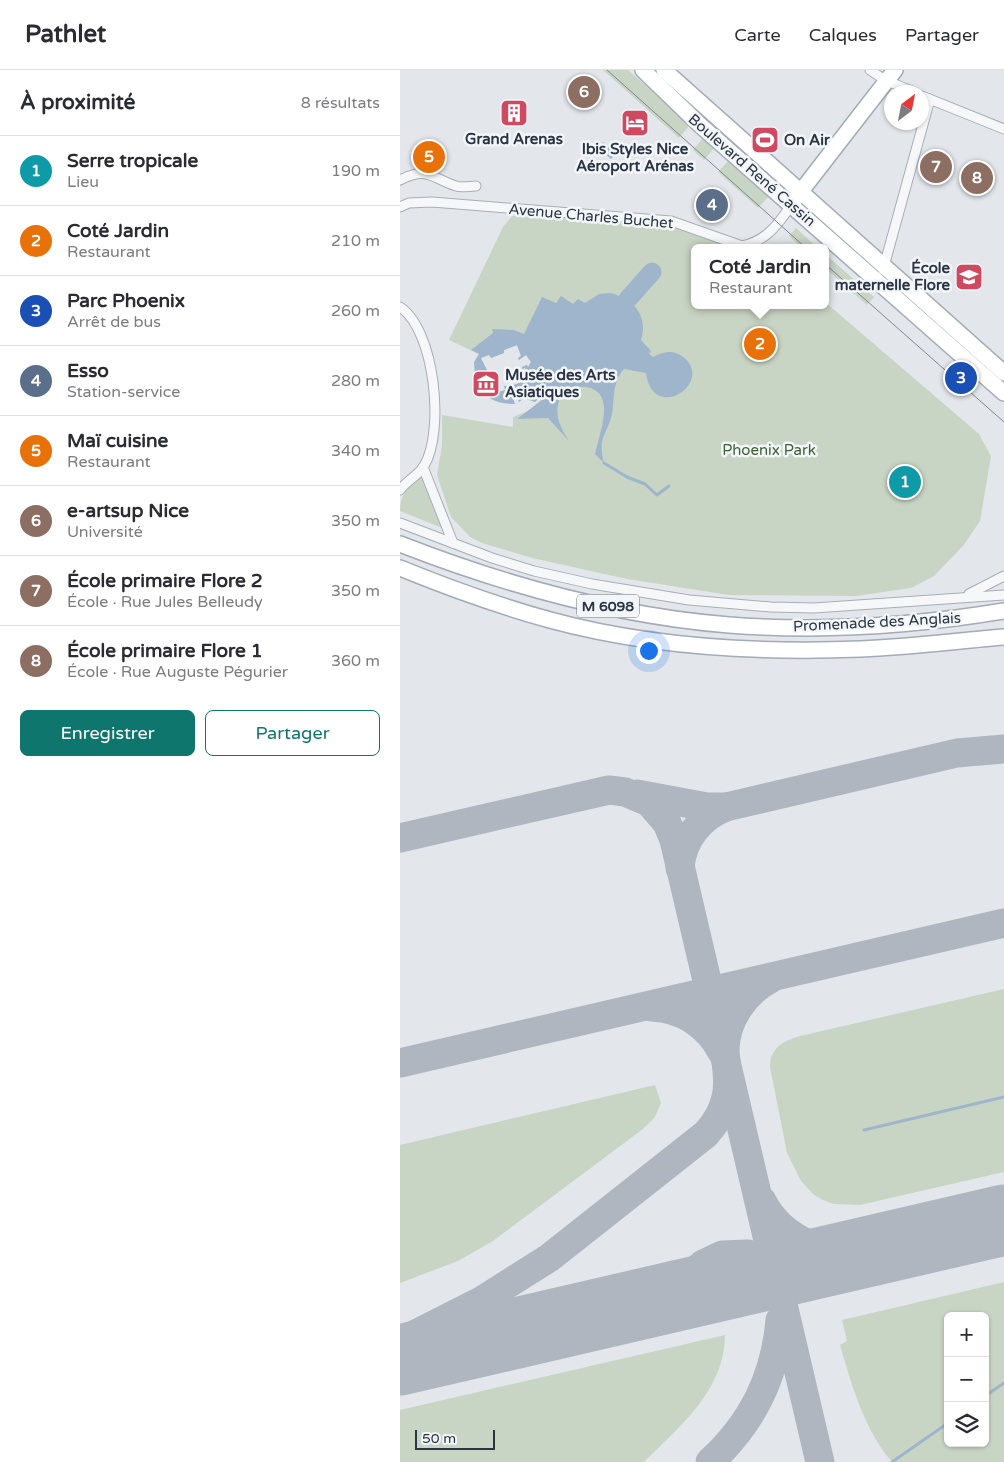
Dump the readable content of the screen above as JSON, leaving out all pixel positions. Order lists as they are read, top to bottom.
{
  "streets": {
    "main road": ["Boulevard René Cassin", "M 6098", "Promenade des Anglais"],
    "street": ["Avenue Charles Buchet"]
  },
  "crossings": [
    ["Boulevard René Cassin", "Avenue Charles Buchet"]
  ],
  "parks": ["Phoenix Park"],
  "places": {
    "building": ["Grand Arenas"],
    "hotel": ["Ibis Styles Nice Aéroport Arénas"],
    "sports": ["On Air"],
    "school or university": ["École maternelle Flore"],
    "museum": ["Musée des Arts Asiatiques"]
  },
  "scale_bar": "50 m",
  "north": "top right",
  "page": {
    "header": "Pathlet",
    "nav": ["Carte", "Calques", "Partager"],
    "heading": ["À proximité", "8 résultats"],
    "pins": [
      "6",
      "5",
      "7",
      "8",
      "4",
      "2",
      "3",
      "1"
    ],
    "list": [
      {
        "mark": "1",
        "name": "Serre tropicale",
        "note": "Lieu",
        "value": "190 m"
      },
      {
        "mark": "2",
        "name": "Coté Jardin",
        "note": "Restaurant",
        "value": "210 m"
      },
      {
        "mark": "3",
        "name": "Parc Phoenix",
        "note": "Arrêt de bus",
        "value": "260 m"
      },
      {
        "mark": "4",
        "name": "Esso",
        "note": "Station-service",
        "value": "280 m"
      },
      {
        "mark": "5",
        "name": "Maï cuisine",
        "note": "Restaurant",
        "value": "340 m"
      },
      {
        "mark": "6",
        "name": "e-artsup Nice",
        "note": "Université",
        "value": "350 m"
      },
      {
        "mark": "7",
        "name": "École primaire Flore 2",
        "note": "École · Rue Jules Belleudy",
        "value": "350 m"
      },
      {
        "mark": "8",
        "name": "École primaire Flore 1",
        "note": "École · Rue Auguste Pégurier",
        "value": "360 m"
      }
    ],
    "popup": ["Coté Jardin", "Restaurant"],
    "buttons": ["Enregistrer", "Partager"],
    "map_buttons": ["+", "−"],
    "scale": "50 m"
  }
}
